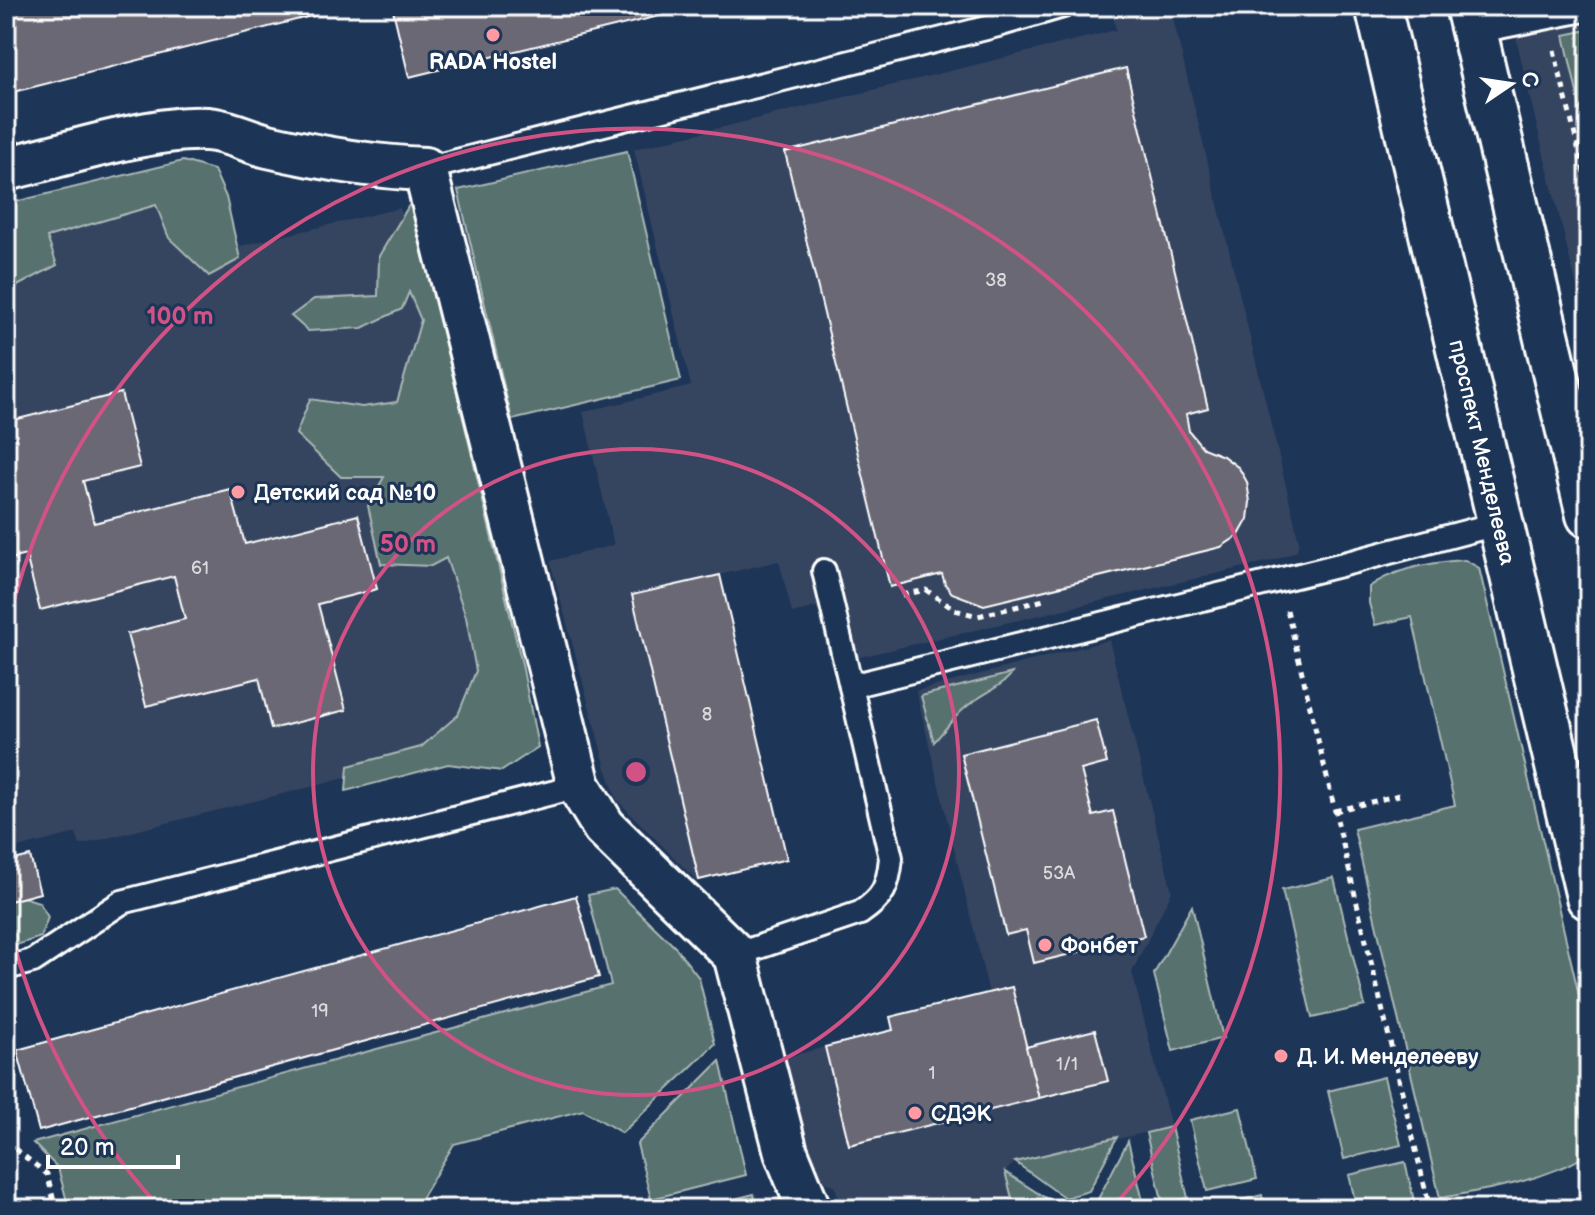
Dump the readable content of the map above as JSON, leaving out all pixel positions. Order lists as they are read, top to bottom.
{
  "streets": {
    "main road": ["проспект Менделеева"]
  },
  "places": [
    "RADA Hostel",
    "Детский сад №10",
    "Фонбет",
    "Д. И. Менделееву",
    "СДЭК"
  ],
  "house_numbers": [
    "38",
    "61",
    "8",
    "53А",
    "19",
    "1/1",
    "1"
  ],
  "scale_bar": "20 m",
  "north": "right",
  "rings": ["100 m", "50 m"]
}
